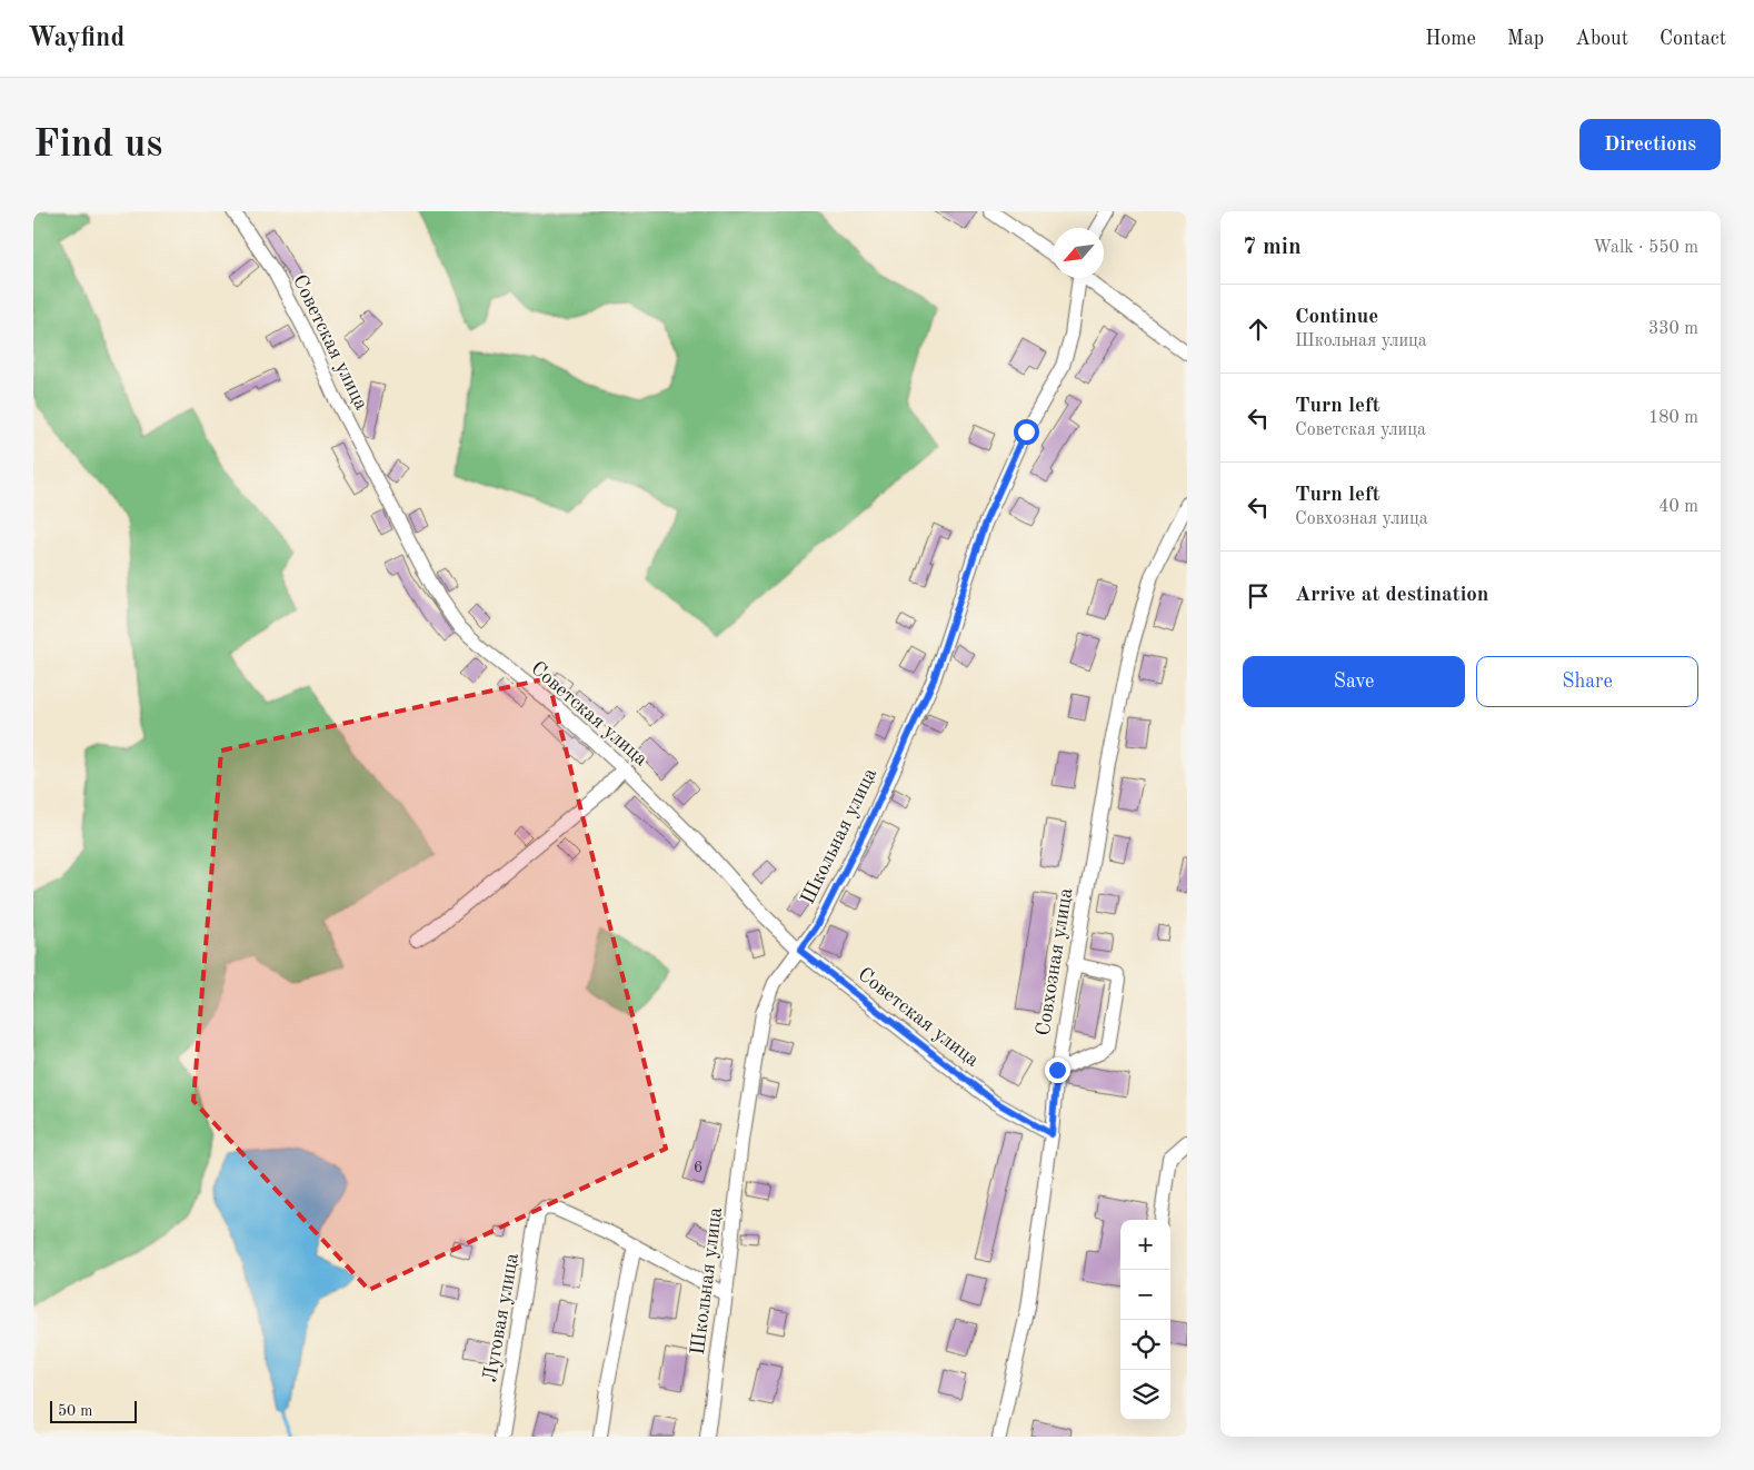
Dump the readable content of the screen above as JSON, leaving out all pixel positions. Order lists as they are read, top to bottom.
{
  "streets": {
    "street": [
      "Советская улица",
      "Школьная улица",
      "Совхозная улица",
      "Луговая улица"
    ]
  },
  "crossings": [
    ["Советская улица", "Школьная улица"],
    ["Советская улица", "Совхозная улица"]
  ],
  "house_numbers": ["6"],
  "scale_bar": "50 m",
  "north": "bottom left",
  "page": {
    "header": "Wayfind",
    "nav": [
      "Home",
      "Map",
      "About",
      "Contact"
    ],
    "buttons": [
      "Directions",
      ["Save", "Share"]
    ],
    "title": "Find us",
    "heading": ["7 min", "Walk · 550 m"],
    "list": [
      ["Continue", "Школьная улица", "330 m"],
      ["Turn left", "Советская улица", "180 m"],
      ["Turn left", "Совхозная улица", "40 m"],
      "Arrive at destination"
    ],
    "map_buttons": ["+", "−"],
    "scale": "50 m"
  }
}
